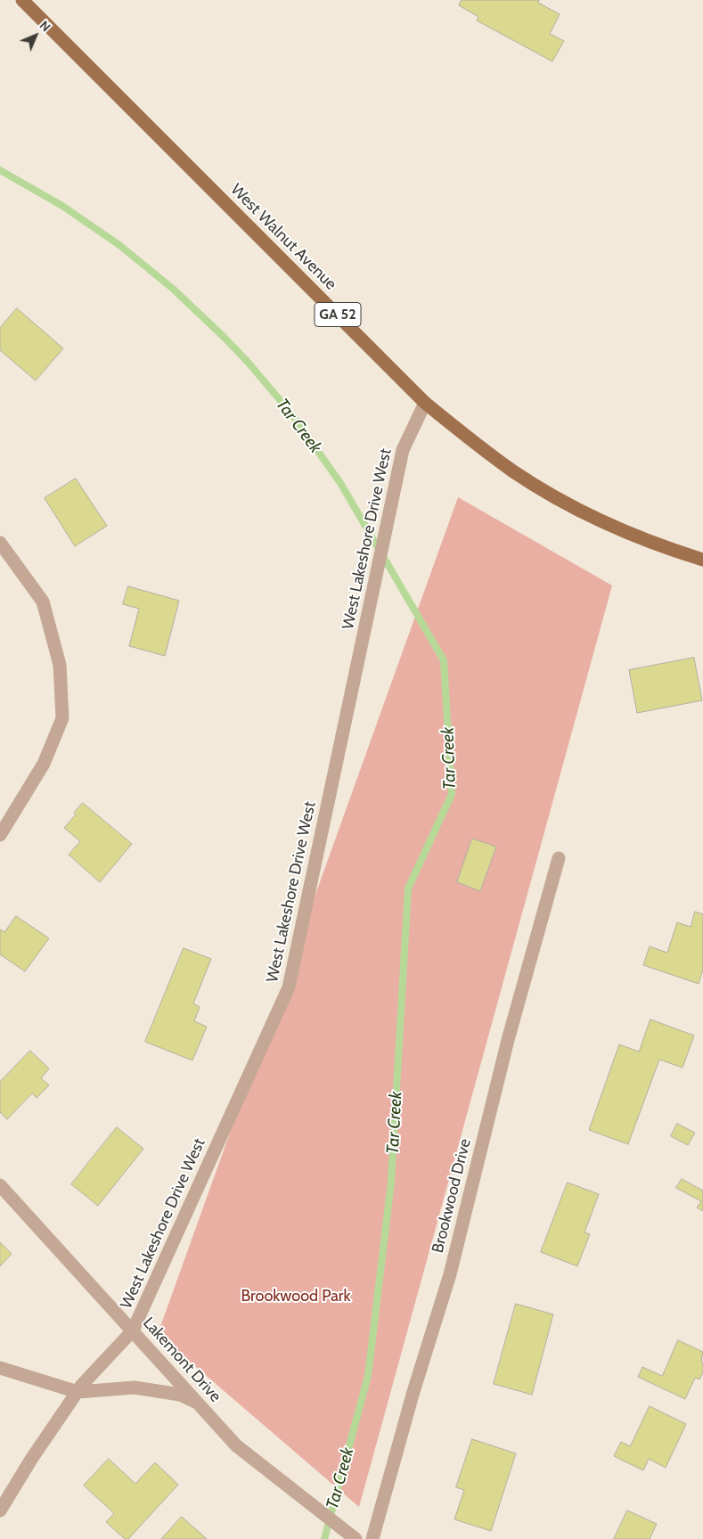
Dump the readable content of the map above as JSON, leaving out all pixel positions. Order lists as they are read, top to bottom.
{
  "streets": {
    "main road": ["West Walnut Avenue", "GA 52"],
    "street": ["West Lakeshore Drive West", "Brookwood Drive", "Lakemont Drive"]
  },
  "crossings": [
    ["West Walnut Avenue", "West Lakeshore Drive West"],
    ["West Lakeshore Drive West", "Lakemont Drive"]
  ],
  "water": ["Tar Creek"],
  "parks": ["Brookwood Park"],
  "north": "top right"
}
